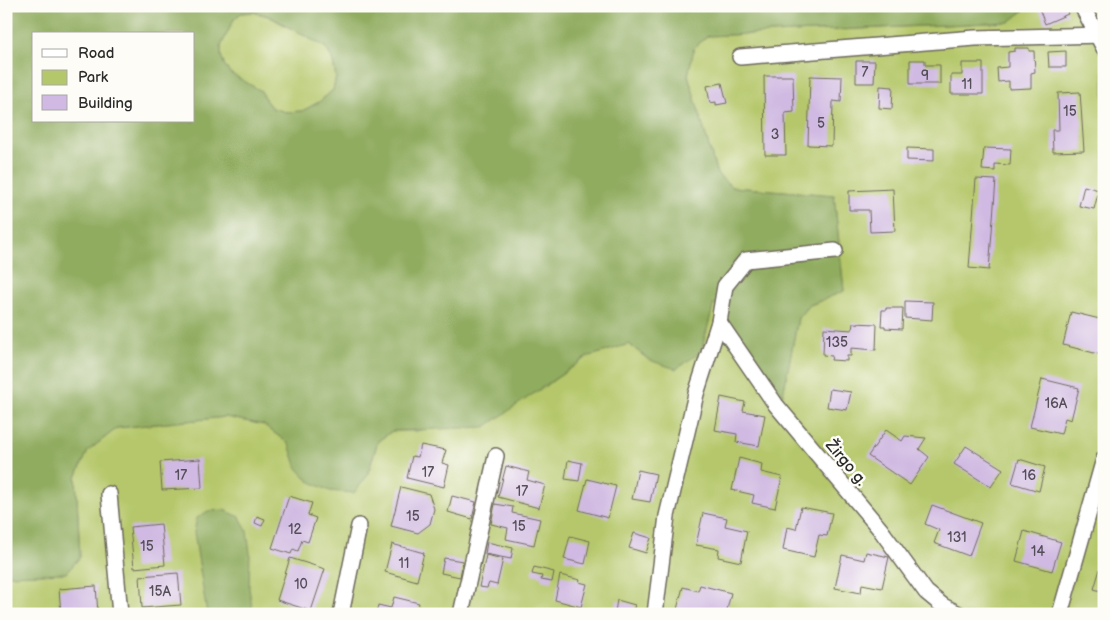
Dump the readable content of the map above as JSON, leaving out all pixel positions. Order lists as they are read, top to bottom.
{
  "streets": {
    "street": ["Žirgo g."]
  },
  "house_numbers": [
    "7",
    "9",
    "11",
    "15",
    "5",
    "3",
    "135",
    "16A",
    "17",
    "17",
    "16",
    "17",
    "15",
    "15",
    "12",
    "131",
    "15",
    "14",
    "11",
    "10",
    "15A"
  ],
  "legend": ["Road", "Park", "Building"]
}
